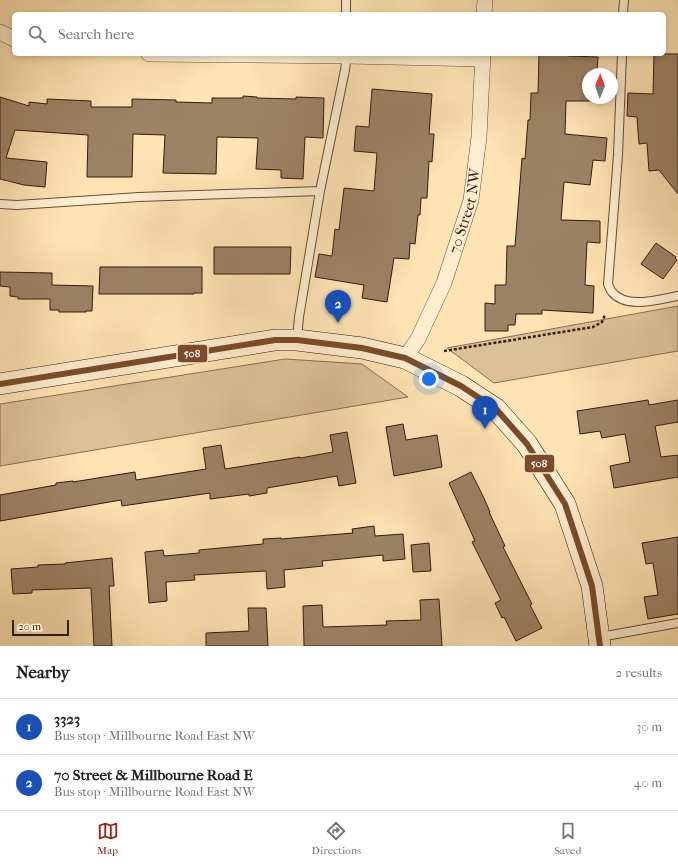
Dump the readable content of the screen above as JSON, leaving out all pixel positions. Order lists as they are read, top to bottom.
{
  "streets": {
    "street": ["70 Street NW"]
  },
  "lines": ["transit line 508"],
  "scale_bar": "20 m",
  "north": "top",
  "page": {
    "search": "Search here",
    "pins": ["2", "1"],
    "scale": "20 m",
    "heading": ["Nearby", "2 results"],
    "list": [
      {
        "mark": "1",
        "name": "3323",
        "note": "Bus stop · Millbourne Road East NW",
        "value": "30 m"
      },
      {
        "mark": "2",
        "name": "70 Street & Millbourne Road E",
        "note": "Bus stop · Millbourne Road East NW",
        "value": "40 m"
      }
    ],
    "nav": ["Map", "Directions", "Saved"]
  }
}
